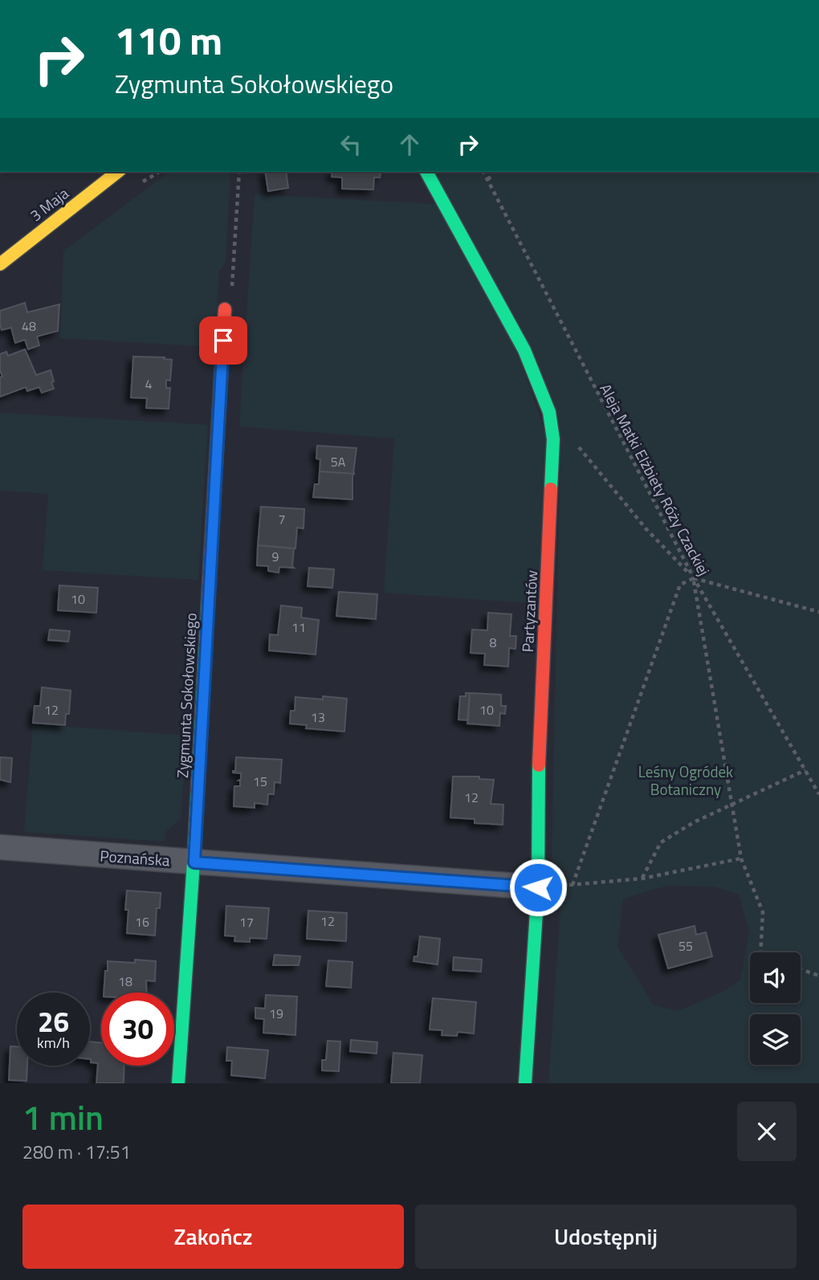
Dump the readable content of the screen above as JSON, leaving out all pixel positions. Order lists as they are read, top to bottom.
{
  "streets": {
    "street": [
      "3 Maja",
      "Partyzantów",
      "Zygmunta Sokołowskiego",
      "Poznańska"
    ],
    "path": ["Aleja Matki Elżbiety Róży Czackiej"]
  },
  "crossings": [
    ["Partyzantów", "Poznańska"],
    ["Zygmunta Sokołowskiego", "Poznańska"]
  ],
  "parks": ["Leśny Ogródek Botaniczny"],
  "house_numbers": [
    "48",
    "4",
    "5A",
    "7",
    "9",
    "10",
    "11",
    "8",
    "12",
    "10",
    "13",
    "15",
    "12",
    "12",
    "16",
    "17",
    "55",
    "18",
    "19"
  ],
  "page": {
    "turn": ["110 m", "Zygmunta Sokołowskiego"],
    "speed": "26 km/h",
    "limit": "30",
    "heading": ["1 min", "280 m · 17:51"],
    "buttons": ["Zakończ", "Udostępnij"]
  }
}
